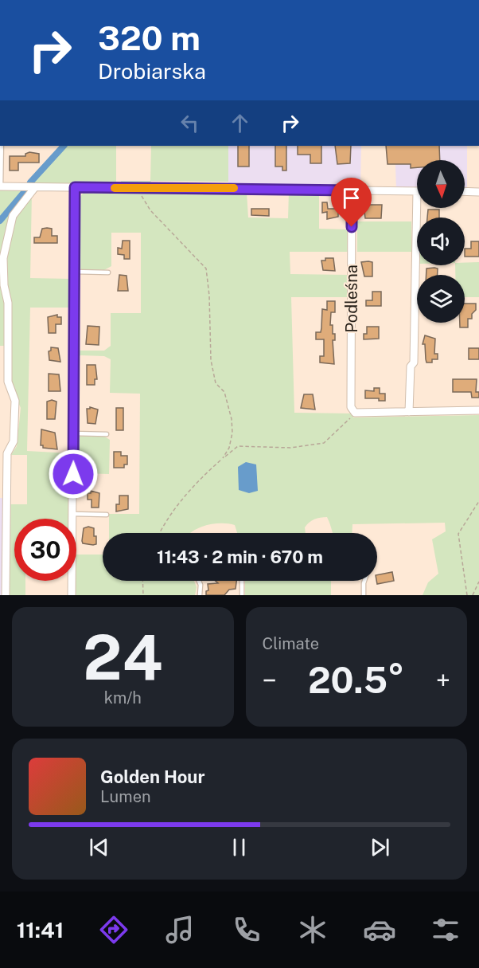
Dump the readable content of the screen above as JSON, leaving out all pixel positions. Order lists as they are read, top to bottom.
{
  "streets": {
    "street": ["Podleśna"]
  },
  "north": "bottom",
  "page": {
    "turn": ["320 m", "Drobiarska"],
    "limit": "30",
    "trip": "11:43 · 2 min · 670 m",
    "tile": [
      ["24", "km/h"],
      "Climate"
    ],
    "heat": ["−", "20.5°", "+"],
    "song": ["Golden Hour", "Lumen"],
    "tabs": "11:41"
  }
}
